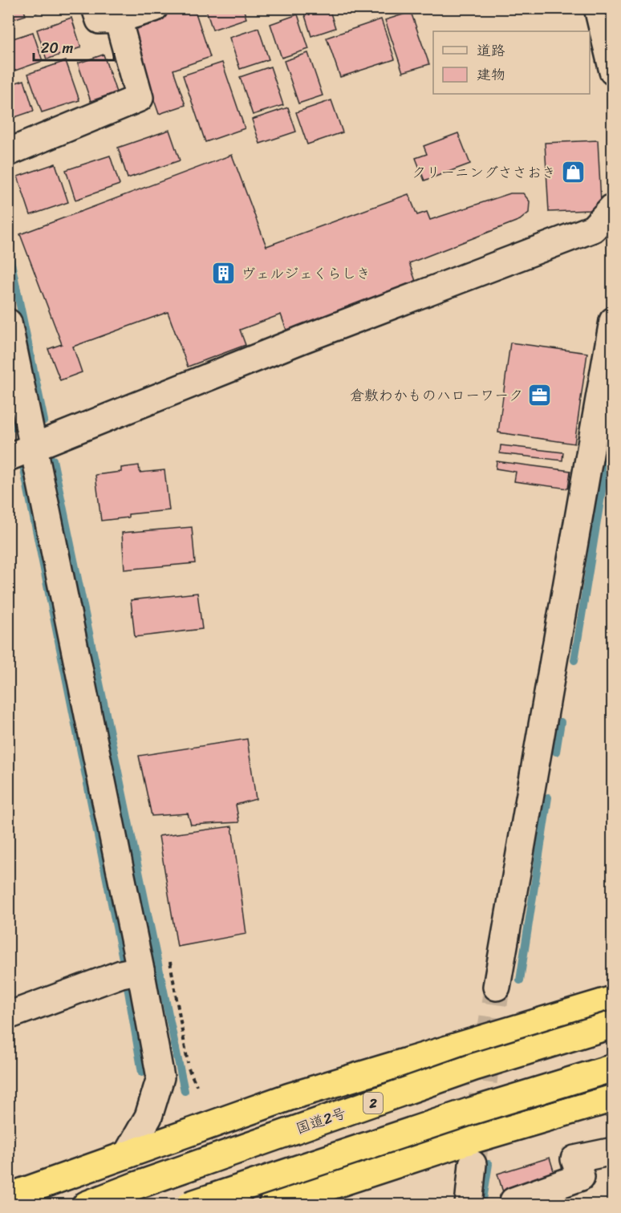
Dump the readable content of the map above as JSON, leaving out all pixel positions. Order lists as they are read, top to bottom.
{
  "streets": {
    "highway": ["2", "国道2号"]
  },
  "places": {
    "shop": ["クリーニングささおき"],
    "building": ["ヴェルジェくらしき"],
    "office": ["倉敷わかものハローワーク"]
  },
  "legend": ["道路", "建物"],
  "scale_bar": "20 m"
}
